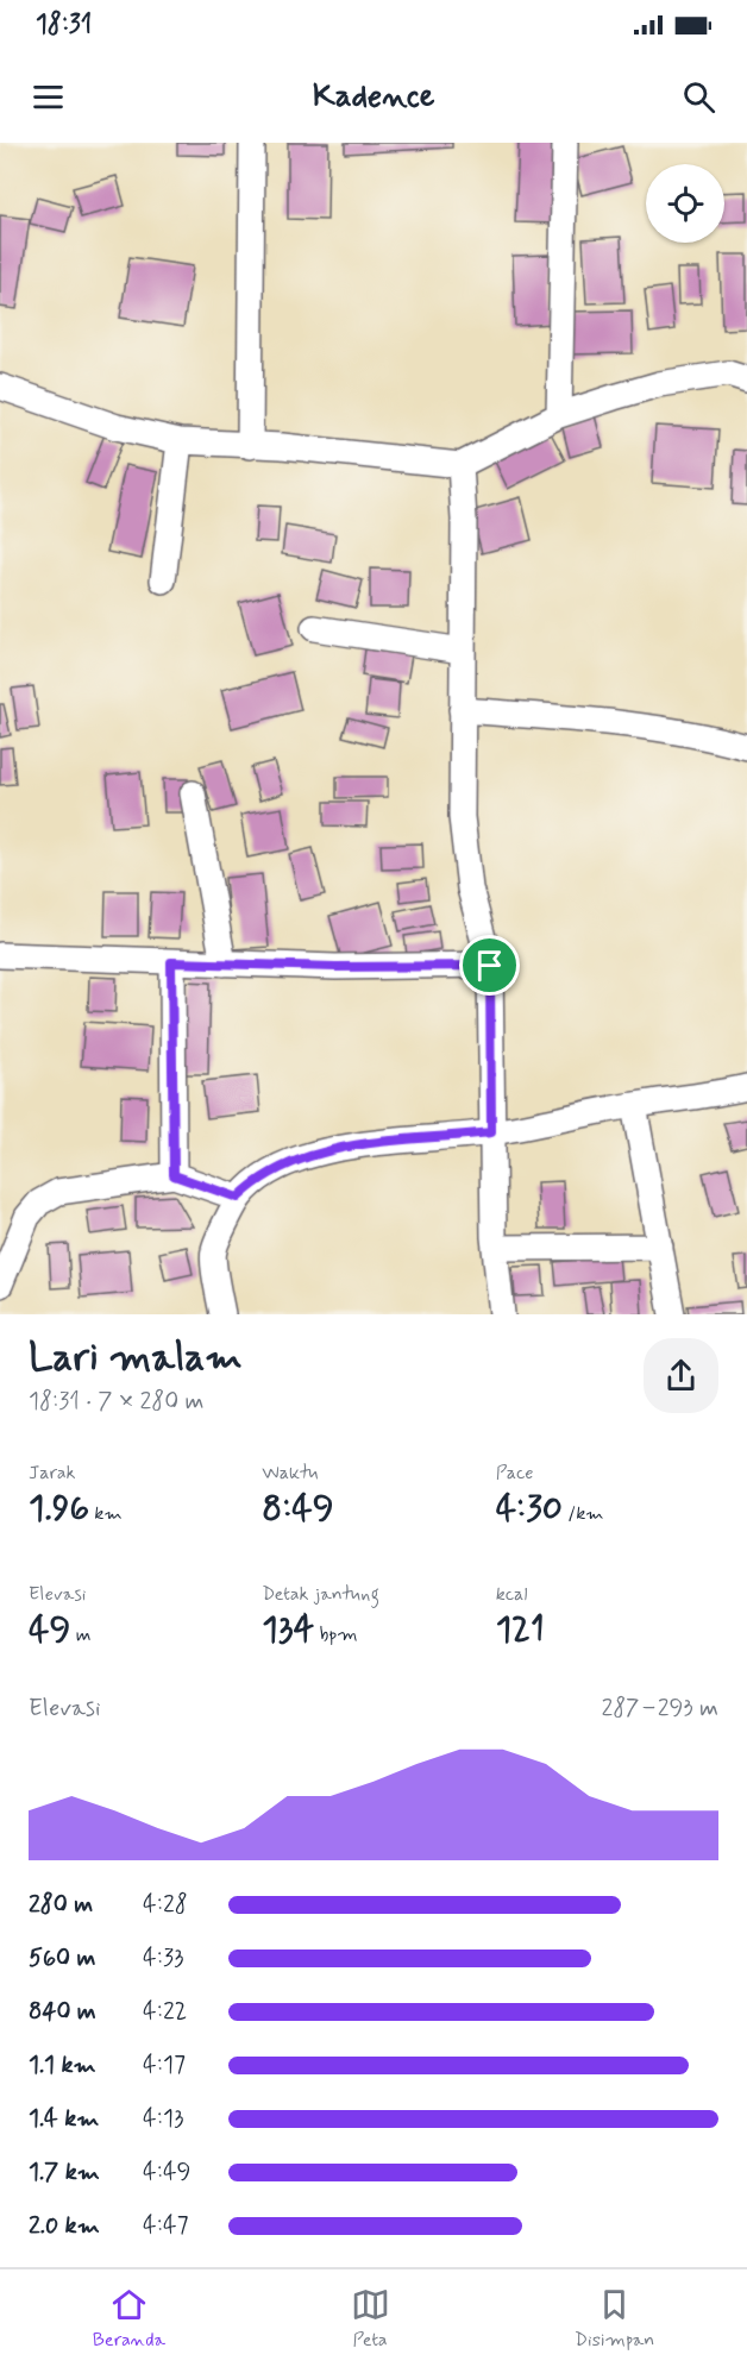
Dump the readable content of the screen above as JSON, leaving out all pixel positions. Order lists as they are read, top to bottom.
{
  "page": {
    "status": "18:31",
    "header": "Kadence",
    "heading": ["Lari malam", "18:31 · 7 × 280 m"],
    "stats": [
      ["Jarak", "1.96 km"],
      ["Waktu", "8:49"],
      ["Pace", "4:30 /km"],
      ["Elevasi", "49 m"],
      ["Detak jantung", "134 bpm"],
      ["kcal", "121"]
    ],
    "chart": ["Elevasi", "287–293 m"],
    "list": [
      {
        "name": "280 m",
        "note": "4:28"
      },
      {
        "name": "560 m",
        "note": "4:33"
      },
      {
        "name": "840 m",
        "note": "4:22"
      },
      {
        "name": "1.1 km",
        "note": "4:17"
      },
      {
        "name": "1.4 km",
        "note": "4:13"
      },
      {
        "name": "1.7 km",
        "note": "4:49"
      },
      {
        "name": "2.0 km",
        "note": "4:47"
      }
    ],
    "tabs": ["Beranda", "Peta", "Disimpan"]
  }
}
